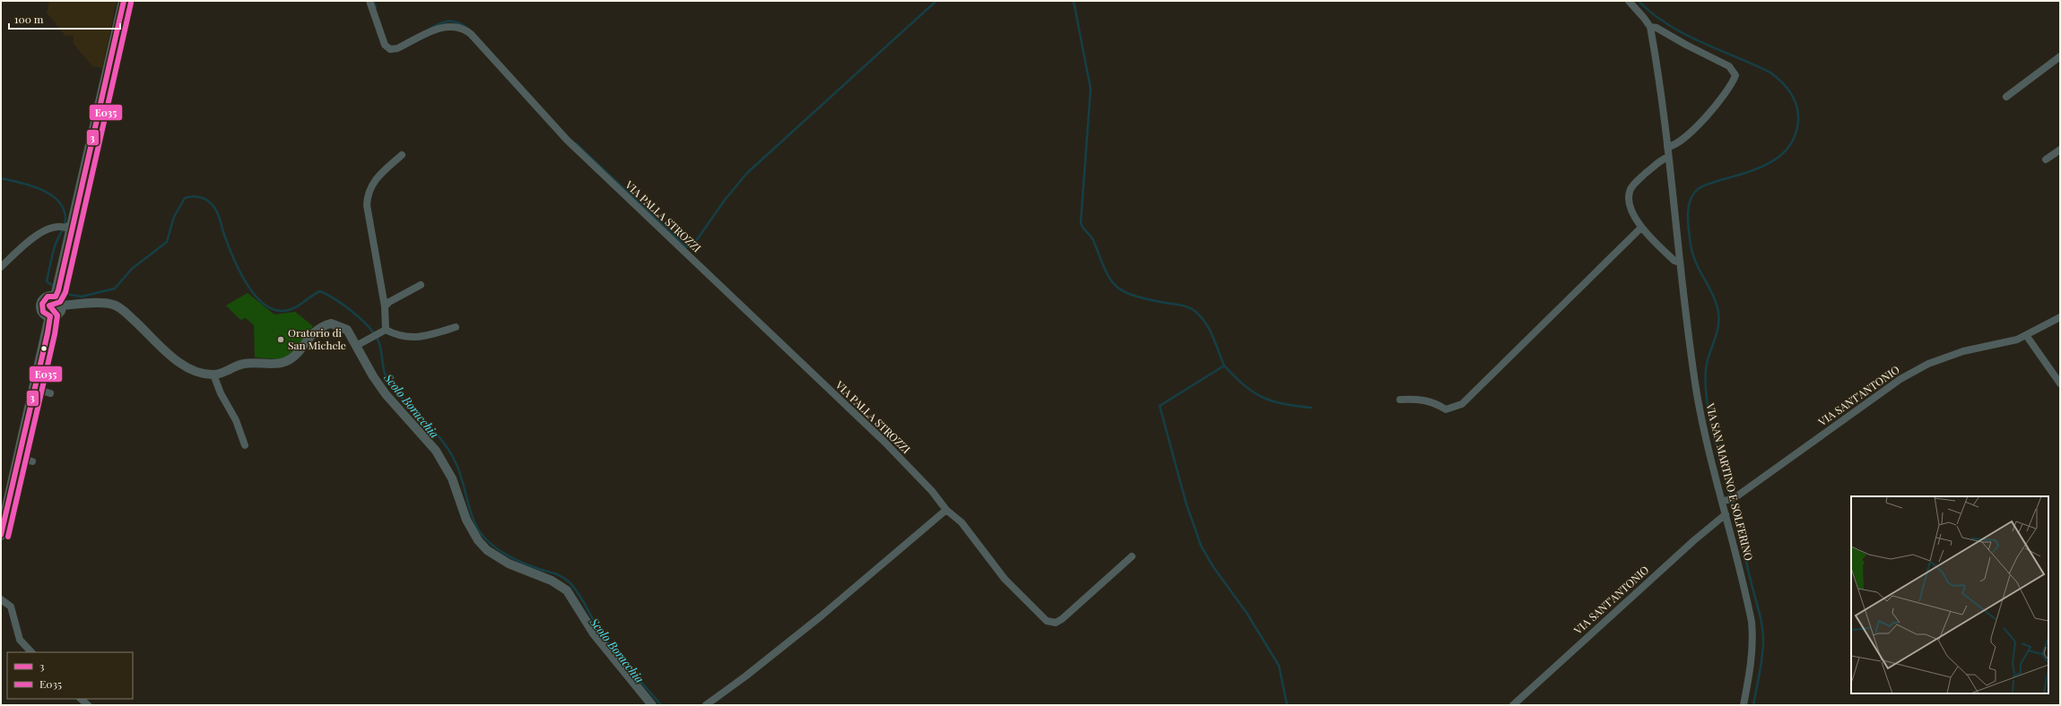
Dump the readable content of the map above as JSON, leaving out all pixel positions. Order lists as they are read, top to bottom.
{
  "streets": {
    "street": ["VIA PALLA STROZZI", "VIA SANT'ANTONIO", "VIA SAN MARTINO E SOLFERINO"]
  },
  "crossings": [
    ["VIA SANT'ANTONIO", "VIA SAN MARTINO E SOLFERINO"]
  ],
  "water": ["Scolo Boracchia"],
  "places": ["Oratorio di San Michele"],
  "lines": ["transit line 3", "transit line E035"],
  "legend": ["3", "E035"],
  "scale_bar": "100 m"
}
